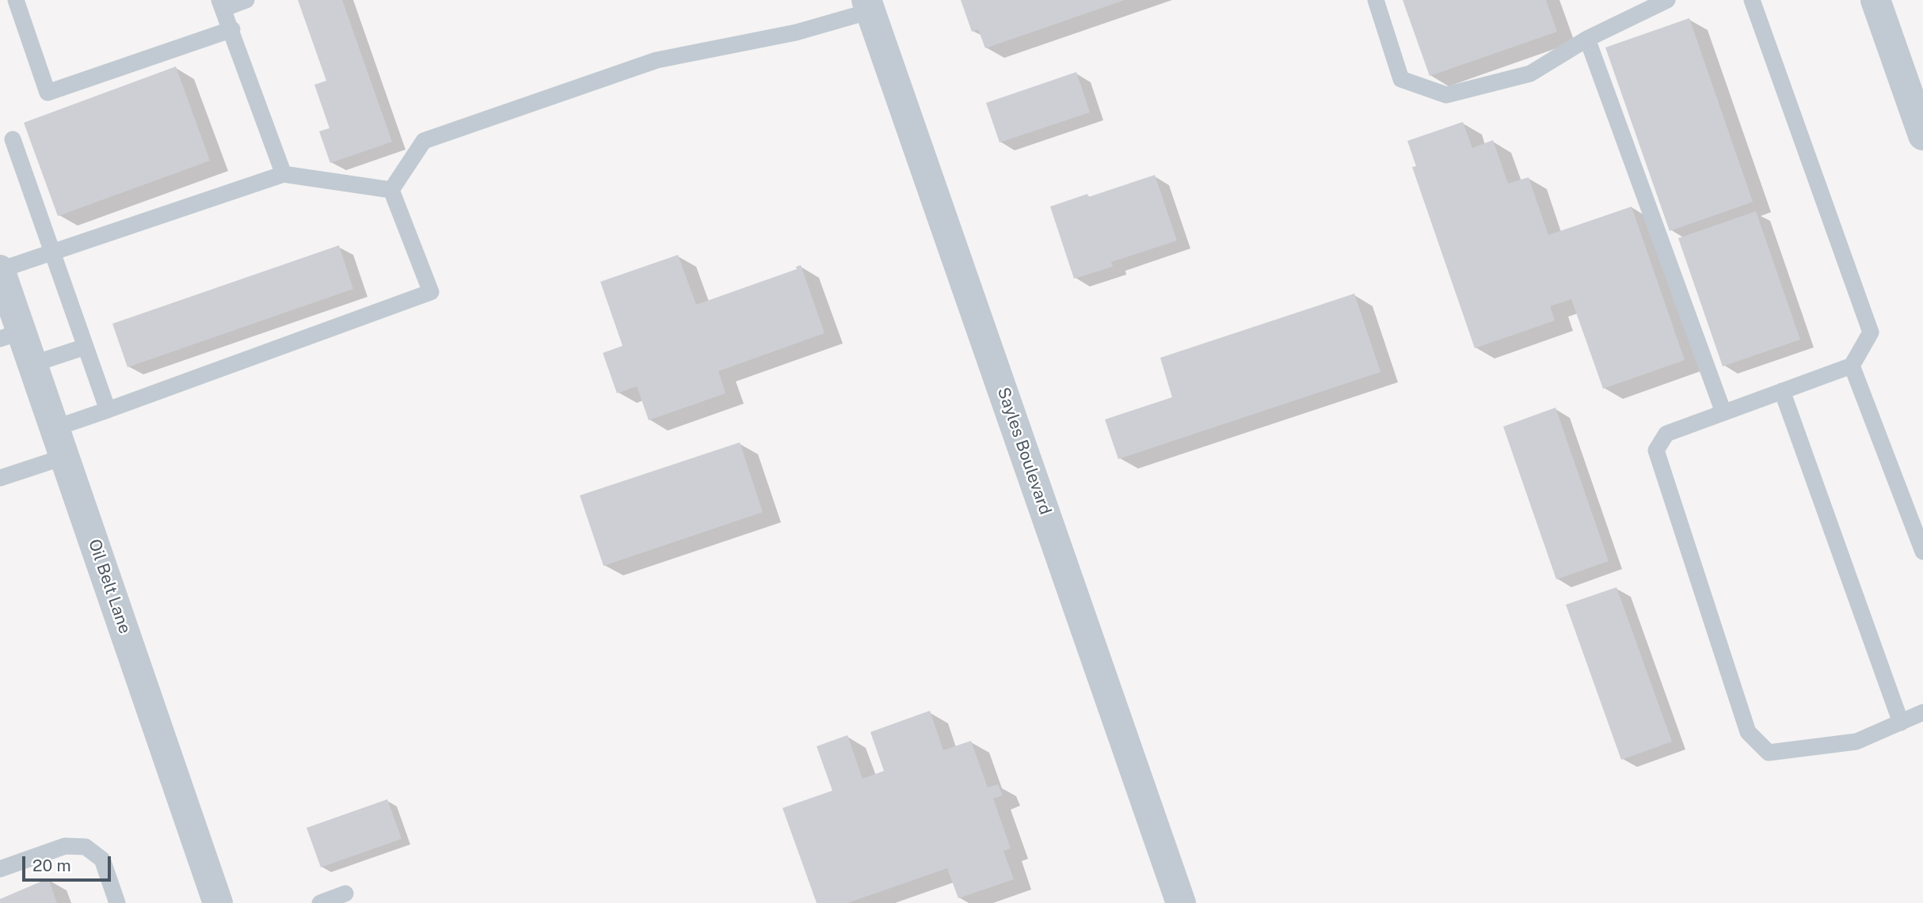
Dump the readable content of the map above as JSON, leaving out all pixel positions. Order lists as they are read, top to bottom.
{
  "streets": {
    "street": ["Sayles Boulevard", "Oil Belt Lane"]
  },
  "scale_bar": "20 m"
}
